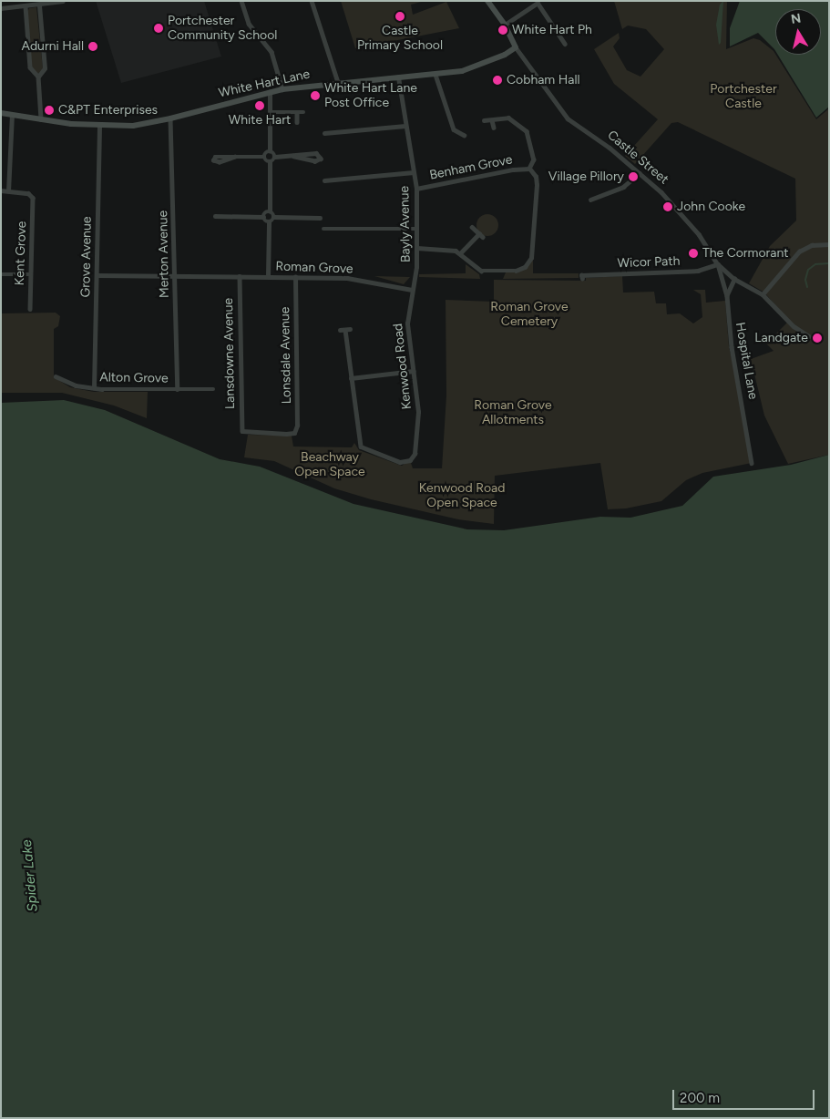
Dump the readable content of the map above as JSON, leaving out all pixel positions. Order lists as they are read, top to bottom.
{
  "streets": {
    "street": [
      "White Hart Lane",
      "Castle Street",
      "Benham Grove",
      "Bayly Avenue",
      "Kent Grove",
      "Merton Avenue",
      "Grove Avenue",
      "Wicor Path",
      "Roman Grove",
      "Lansdowne Avenue",
      "Lonsdale Avenue",
      "Hospital Lane",
      "Kenwood Road",
      "Alton Grove"
    ]
  },
  "crossings": [
    ["White Hart Lane", "Castle Street"],
    ["White Hart Lane", "Bayly Avenue"],
    ["White Hart Lane", "Merton Avenue"],
    ["White Hart Lane", "Grove Avenue"],
    ["Castle Street", "Wicor Path"],
    ["Castle Street", "Hospital Lane"],
    ["Benham Grove", "Bayly Avenue"],
    ["Bayly Avenue", "Roman Grove"],
    ["Bayly Avenue", "Kenwood Road"],
    ["Merton Avenue", "Roman Grove"],
    ["Merton Avenue", "Alton Grove"],
    ["Grove Avenue", "Roman Grove"],
    ["Grove Avenue", "Alton Grove"],
    ["Wicor Path", "Hospital Lane"],
    ["Roman Grove", "Lansdowne Avenue"],
    ["Roman Grove", "Lonsdale Avenue"],
    ["Roman Grove", "Kenwood Road"],
    ["Lansdowne Avenue", "Lonsdale Avenue"]
  ],
  "water": ["Spider Lake"],
  "parks": [
    "Portchester Castle",
    "Roman Grove Cemetery",
    "Roman Grove Allotments",
    "Beachway Open Space",
    "Kenwood Road Open Space"
  ],
  "places": [
    "Castle Primary School",
    "Portchester Community School",
    "White Hart Ph",
    "Adurni Hall",
    "Cobham Hall",
    "White Hart Lane Post Office",
    "White Hart",
    "C&PT Enterprises",
    "Village Pillory",
    "John Cooke",
    "The Cormorant",
    "Landgate"
  ],
  "scale_bar": "200 m",
  "north": "top"
}
